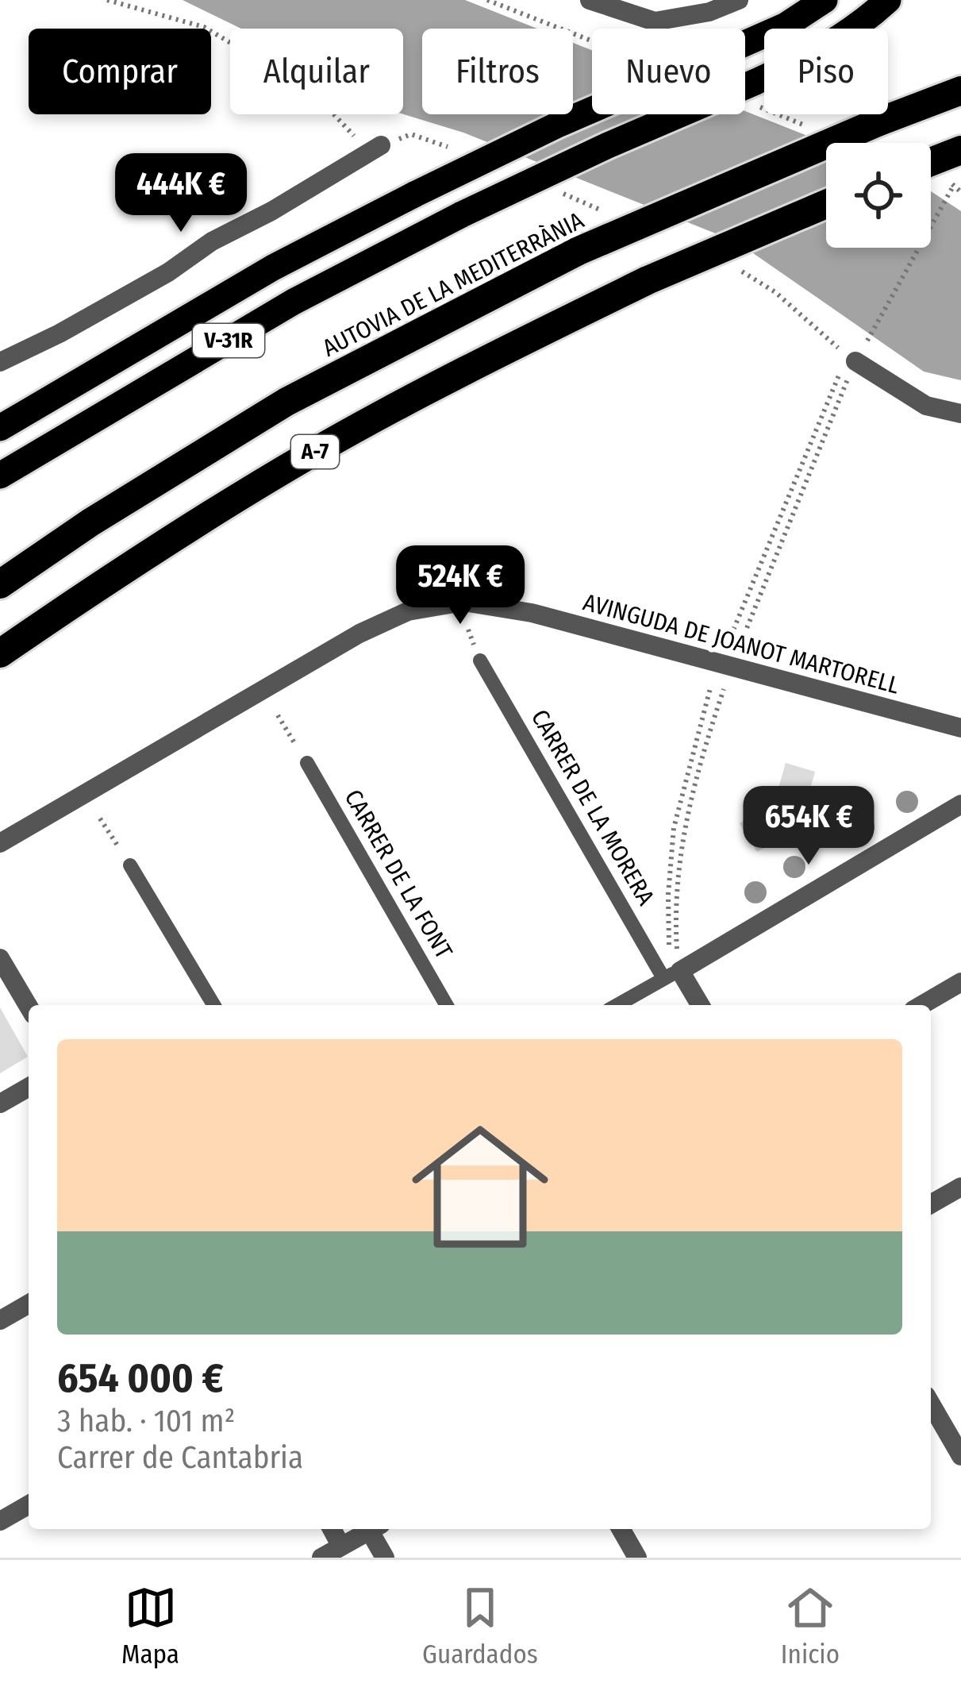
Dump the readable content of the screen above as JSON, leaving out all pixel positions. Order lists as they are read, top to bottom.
{
  "streets": {
    "highway": ["AUTOVIA DE LA MEDITERRÀNIA", "V-31R", "A-7"],
    "street": ["AVINGUDA DE JOANOT MARTORELL", "CARRER DE LA MORERA"],
    "lane": ["CARRER DE LA FONT"]
  },
  "page": {
    "chip": [
      "Comprar",
      "Alquilar",
      "Filtros",
      "Nuevo",
      "Piso"
    ],
    "price": ["444K €", "524K €", "654K €"],
    "list": [
      {
        "name": "654 000 €",
        "note": "3 hab. · 101 m² · Carrer de Cantabria"
      }
    ],
    "tabs": ["Mapa", "Guardados", "Inicio"]
  }
}
